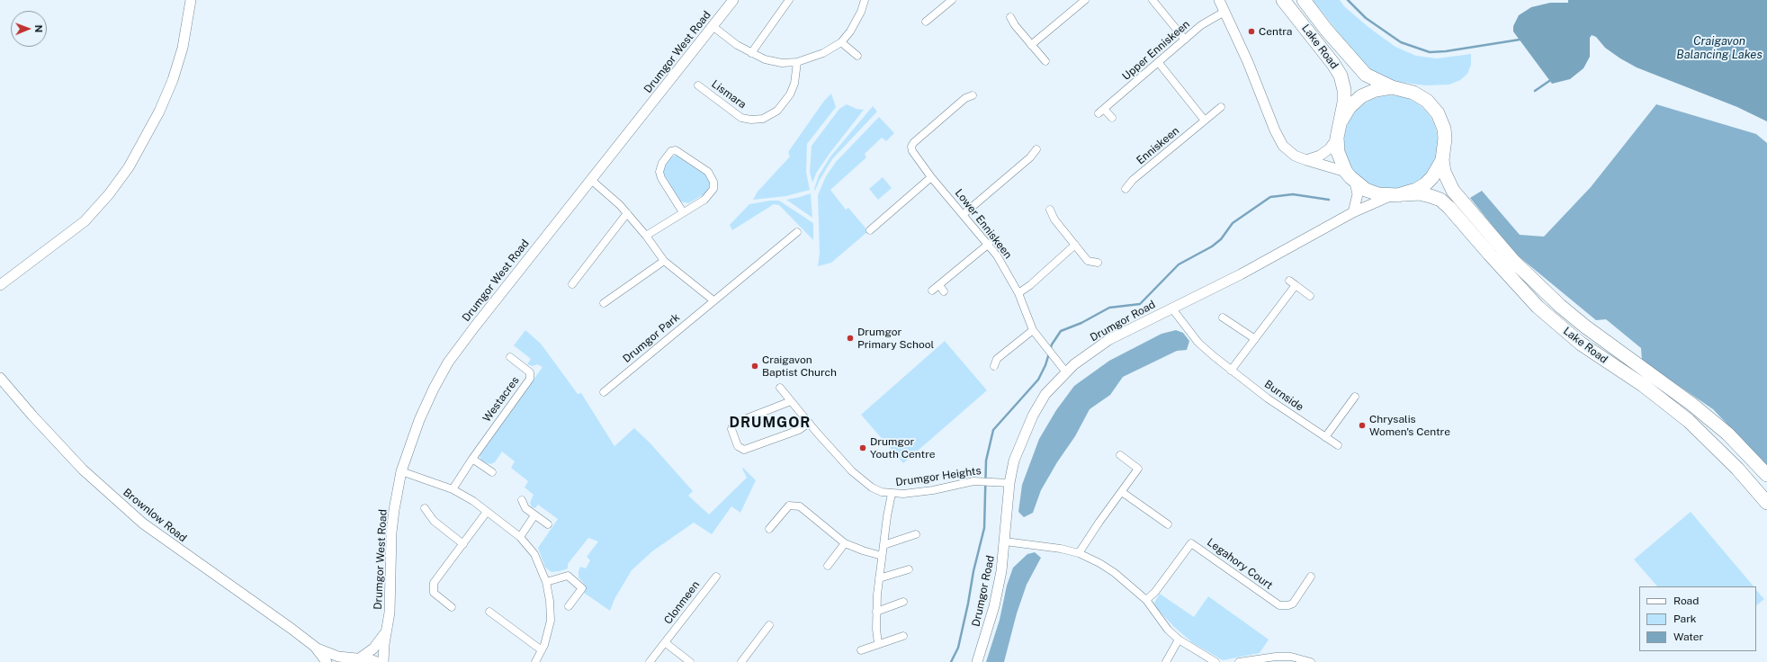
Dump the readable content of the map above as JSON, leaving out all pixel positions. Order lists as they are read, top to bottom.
{
  "streets": {
    "highway": ["Lake Road"],
    "street": [
      "Upper Enniskeen",
      "Drumgor West Road",
      "Lismara",
      "Enniskeen",
      "Lower Enniskeen",
      "Drumgor Road",
      "Drumgor Park",
      "Burnside",
      "Westacres",
      "Drumgor Heights",
      "Brownlow Road",
      "Legahory Court",
      "Clonmeen"
    ]
  },
  "crossings": [
    ["Lake Road", "Drumgor Road"],
    ["Drumgor West Road", "Brownlow Road"],
    ["Lower Enniskeen", "Drumgor Road"],
    ["Drumgor Road", "Burnside"],
    ["Drumgor Road", "Drumgor Heights"]
  ],
  "districts": ["DRUMGOR"],
  "water": ["Craigavon Balancing Lakes"],
  "places": [
    "Centra",
    "Drumgor Primary School",
    "Craigavon Baptist Church",
    "Chrysalis Women's Centre",
    "Drumgor Youth Centre"
  ],
  "legend": ["Road", "Park", "Water"],
  "north": "right"
}
